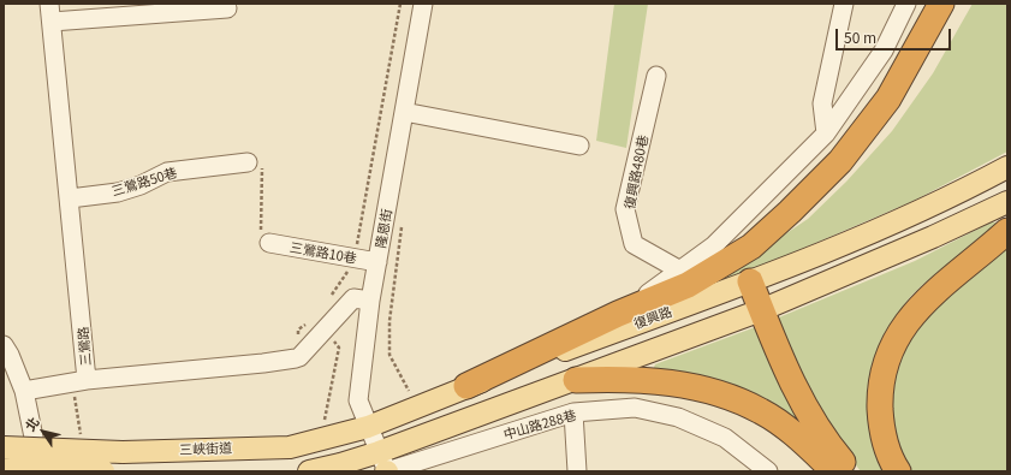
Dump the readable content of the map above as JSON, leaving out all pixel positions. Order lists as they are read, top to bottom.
{
  "streets": {
    "main road": ["復興路", "三峽街道"],
    "street": [
      "復興路480巷",
      "三鶯路50巷",
      "隆恩街",
      "三鶯路10巷",
      "三鶯路",
      "中山路288巷"
    ]
  },
  "crossings": [
    ["三鶯路50巷", "三鶯路"],
    ["隆恩街", "三鶯路10巷"],
    ["隆恩街", "復興路"],
    ["隆恩街", "中山路288巷"],
    ["復興路", "三峽街道"]
  ],
  "scale_bar": "50 m",
  "north": "top left"
}
